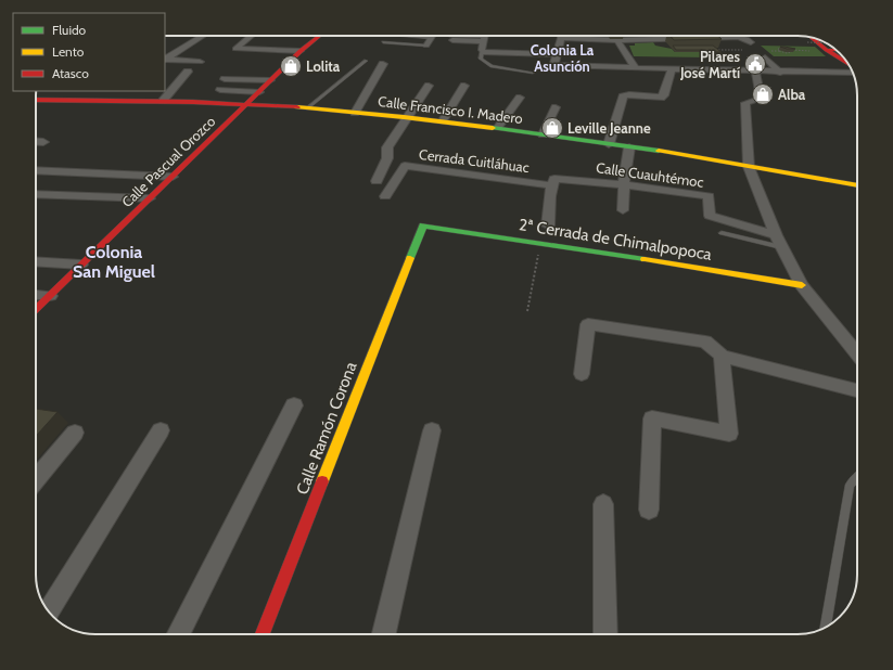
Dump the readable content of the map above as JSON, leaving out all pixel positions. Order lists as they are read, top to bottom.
{
  "streets": {
    "street": [
      "Calle Francisco I. Madero",
      "Cerrada Cuitláhuac",
      "Calle Pascual Orozco",
      "Calle Cuauhtémoc",
      "2ª Cerrada de Chimalpopoca",
      "Calle Ramón Corona"
    ]
  },
  "crossings": [
    ["Calle Francisco I. Madero", "Calle Pascual Orozco"],
    ["Cerrada Cuitláhuac", "Calle Cuauhtémoc"],
    ["2ª Cerrada de Chimalpopoca", "Calle Ramón Corona"]
  ],
  "districts": ["Colonia La Asunción", "Colonia San Miguel"],
  "places": {
    "public building": ["Pilares José Martí"],
    "shop": ["Lolita", "Alba", "Leville Jeanne"]
  },
  "legend": ["Fluido", "Lento", "Atasco"]
}
